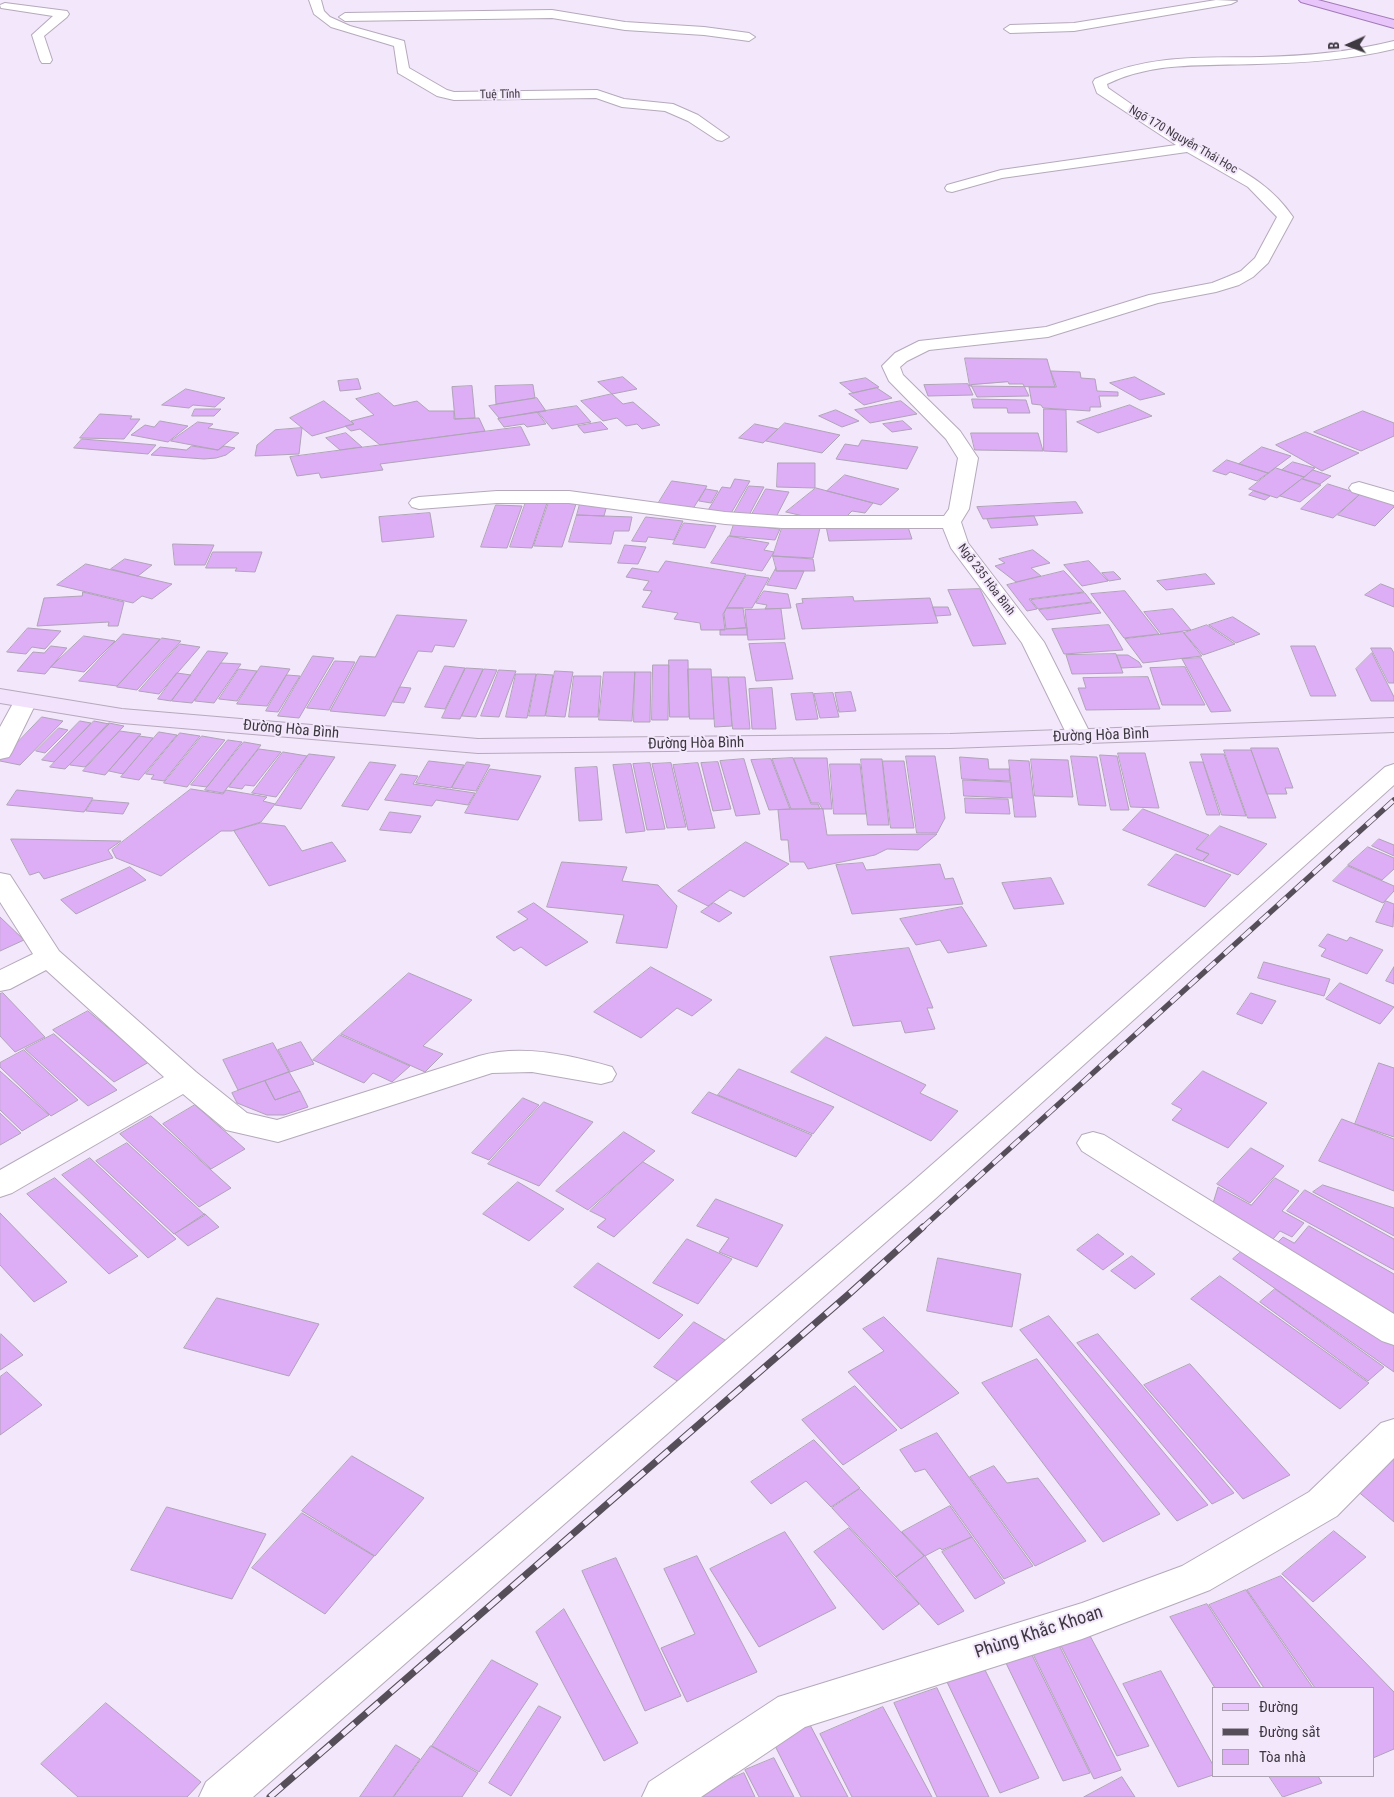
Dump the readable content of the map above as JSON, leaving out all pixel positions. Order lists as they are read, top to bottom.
{
  "streets": {
    "street": [
      "Tuệ Tĩnh",
      "Ngõ 170 Nguyễn Thái Học",
      "Ngõ 235 Hòa Bình",
      "Đường Hòa Bình",
      "Phùng Khắc Khoan"
    ]
  },
  "crossings": [
    ["Ngõ 170 Nguyễn Thái Học", "Ngõ 235 Hòa Bình"],
    ["Ngõ 235 Hòa Bình", "Đường Hòa Bình"]
  ],
  "legend": ["Đường", "Đường sắt", "Tòa nhà"],
  "north": "left"
}
